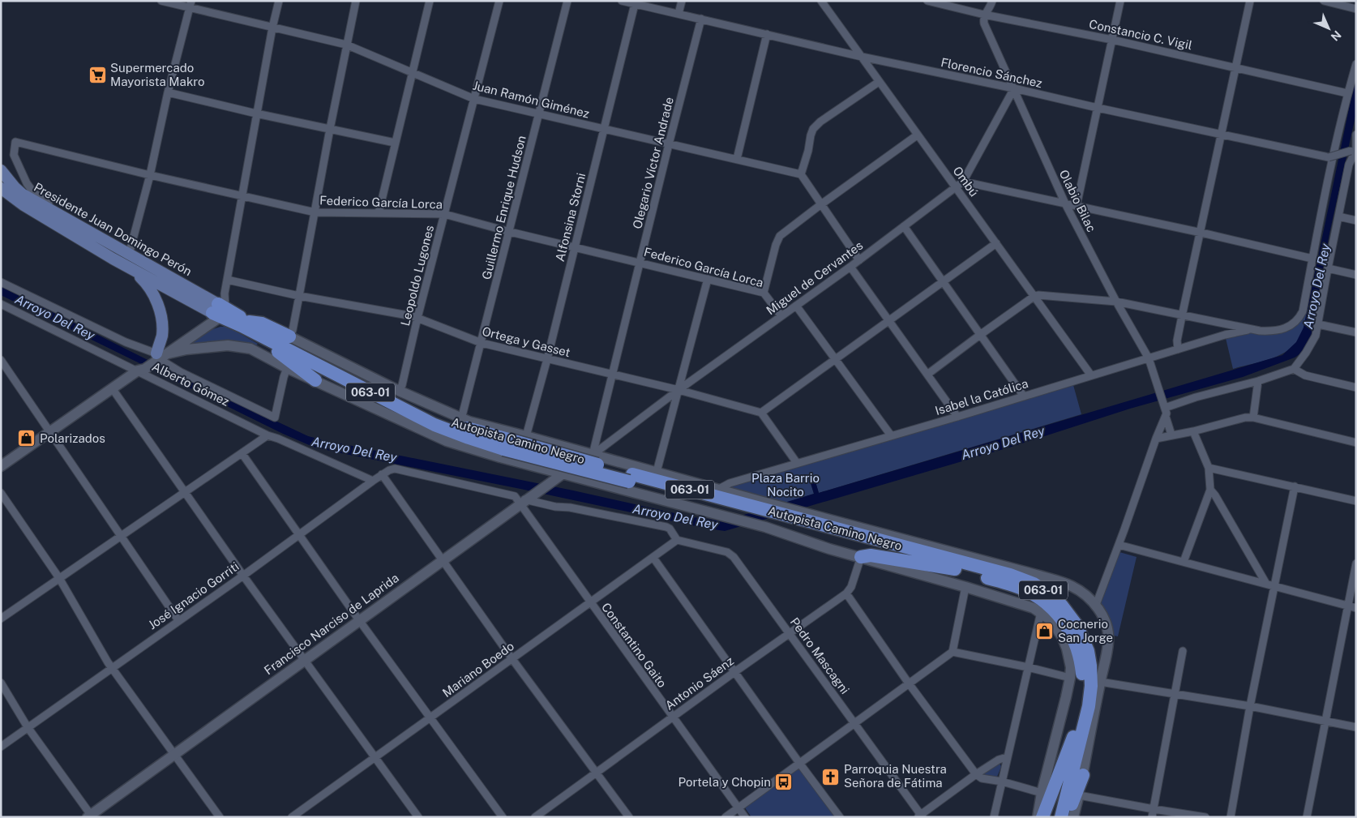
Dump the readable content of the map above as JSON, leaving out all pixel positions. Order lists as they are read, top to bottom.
{
  "streets": {
    "highway": ["063-01", "Autopista Camino Negro"],
    "main road": ["Presidente Juan Domingo Perón"],
    "street": [
      "Constancio C. Vigil",
      "Florencio Sánchez",
      "Juan Ramón Giménez",
      "Olegario Víctor Andrade",
      "Ombú",
      "Olabio Bilac",
      "Federico García Lorca",
      "Guillermo Enrique Hudson",
      "Alfonsina Storni",
      "Leopoldo Lugones",
      "Miguel de Cervantes",
      "Ortega y Gasset",
      "Alberto Gómez",
      "Isabel la Católica",
      "José Ignacio Gorriti",
      "Francisco Narciso de Laprida",
      "Constantino Gaito",
      "Pedro Mascagni",
      "Mariano Boedo",
      "Antonio Sáenz"
    ]
  },
  "crossings": [
    ["Constancio C. Vigil", "Olabio Bilac"],
    ["Florencio Sánchez", "Olegario Víctor Andrade"],
    ["Florencio Sánchez", "Ombú"],
    ["Florencio Sánchez", "Olabio Bilac"],
    ["Florencio Sánchez", "Alfonsina Storni"],
    ["Florencio Sánchez", "Miguel de Cervantes"],
    ["Juan Ramón Giménez", "Olegario Víctor Andrade"],
    ["Juan Ramón Giménez", "Guillermo Enrique Hudson"],
    ["Juan Ramón Giménez", "Alfonsina Storni"],
    ["Juan Ramón Giménez", "Leopoldo Lugones"],
    ["Olegario Víctor Andrade", "Federico García Lorca"],
    ["Olegario Víctor Andrade", "Miguel de Cervantes"],
    ["Olegario Víctor Andrade", "Ortega y Gasset"],
    ["Olegario Víctor Andrade", "Francisco Narciso de Laprida"],
    ["Ombú", "Miguel de Cervantes"],
    ["Ombú", "Isabel la Católica"],
    ["Olabio Bilac", "Miguel de Cervantes"],
    ["Olabio Bilac", "Isabel la Católica"],
    ["Federico García Lorca", "Guillermo Enrique Hudson"],
    ["Federico García Lorca", "Alfonsina Storni"],
    ["Federico García Lorca", "Presidente Juan Domingo Perón"],
    ["Federico García Lorca", "Leopoldo Lugones"],
    ["Federico García Lorca", "Miguel de Cervantes"],
    ["Guillermo Enrique Hudson", "Ortega y Gasset"],
    ["Alfonsina Storni", "Ortega y Gasset"],
    ["Presidente Juan Domingo Perón", "Autopista Camino Negro"],
    ["Leopoldo Lugones", "Ortega y Gasset"],
    ["Miguel de Cervantes", "Ortega y Gasset"],
    ["Miguel de Cervantes", "Francisco Narciso de Laprida"],
    ["Alberto Gómez", "José Ignacio Gorriti"],
    ["José Ignacio Gorriti", "Constantino Gaito"],
    ["Francisco Narciso de Laprida", "Constantino Gaito"],
    ["Constantino Gaito", "Mariano Boedo"],
    ["Constantino Gaito", "Antonio Sáenz"],
    ["Pedro Mascagni", "Mariano Boedo"],
    ["Pedro Mascagni", "Antonio Sáenz"]
  ],
  "water": ["Arroyo Del Rey"],
  "parks": ["Plaza Barrio Nocito"],
  "places": {
    "supermarket": ["Supermercado Mayorista Makro"],
    "shop": ["Polarizados", "Cocnerio San Jorge"],
    "church": ["Parroquia Nuestra Señora de Fátima"],
    "bus stop": ["Portela y Chopin"]
  },
  "north": "bottom right"
}
